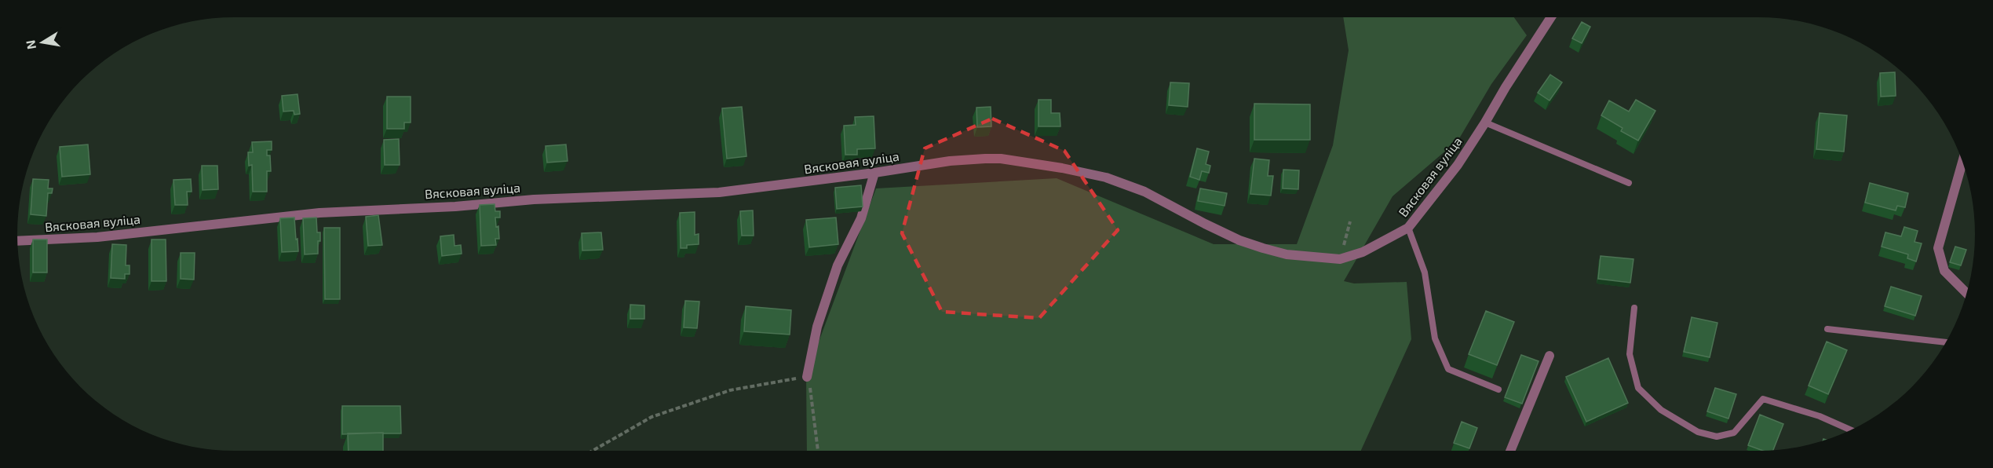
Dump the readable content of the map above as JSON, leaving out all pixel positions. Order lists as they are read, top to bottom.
{
  "streets": {
    "street": ["Вясковая вуліца"]
  },
  "north": "left"
}
